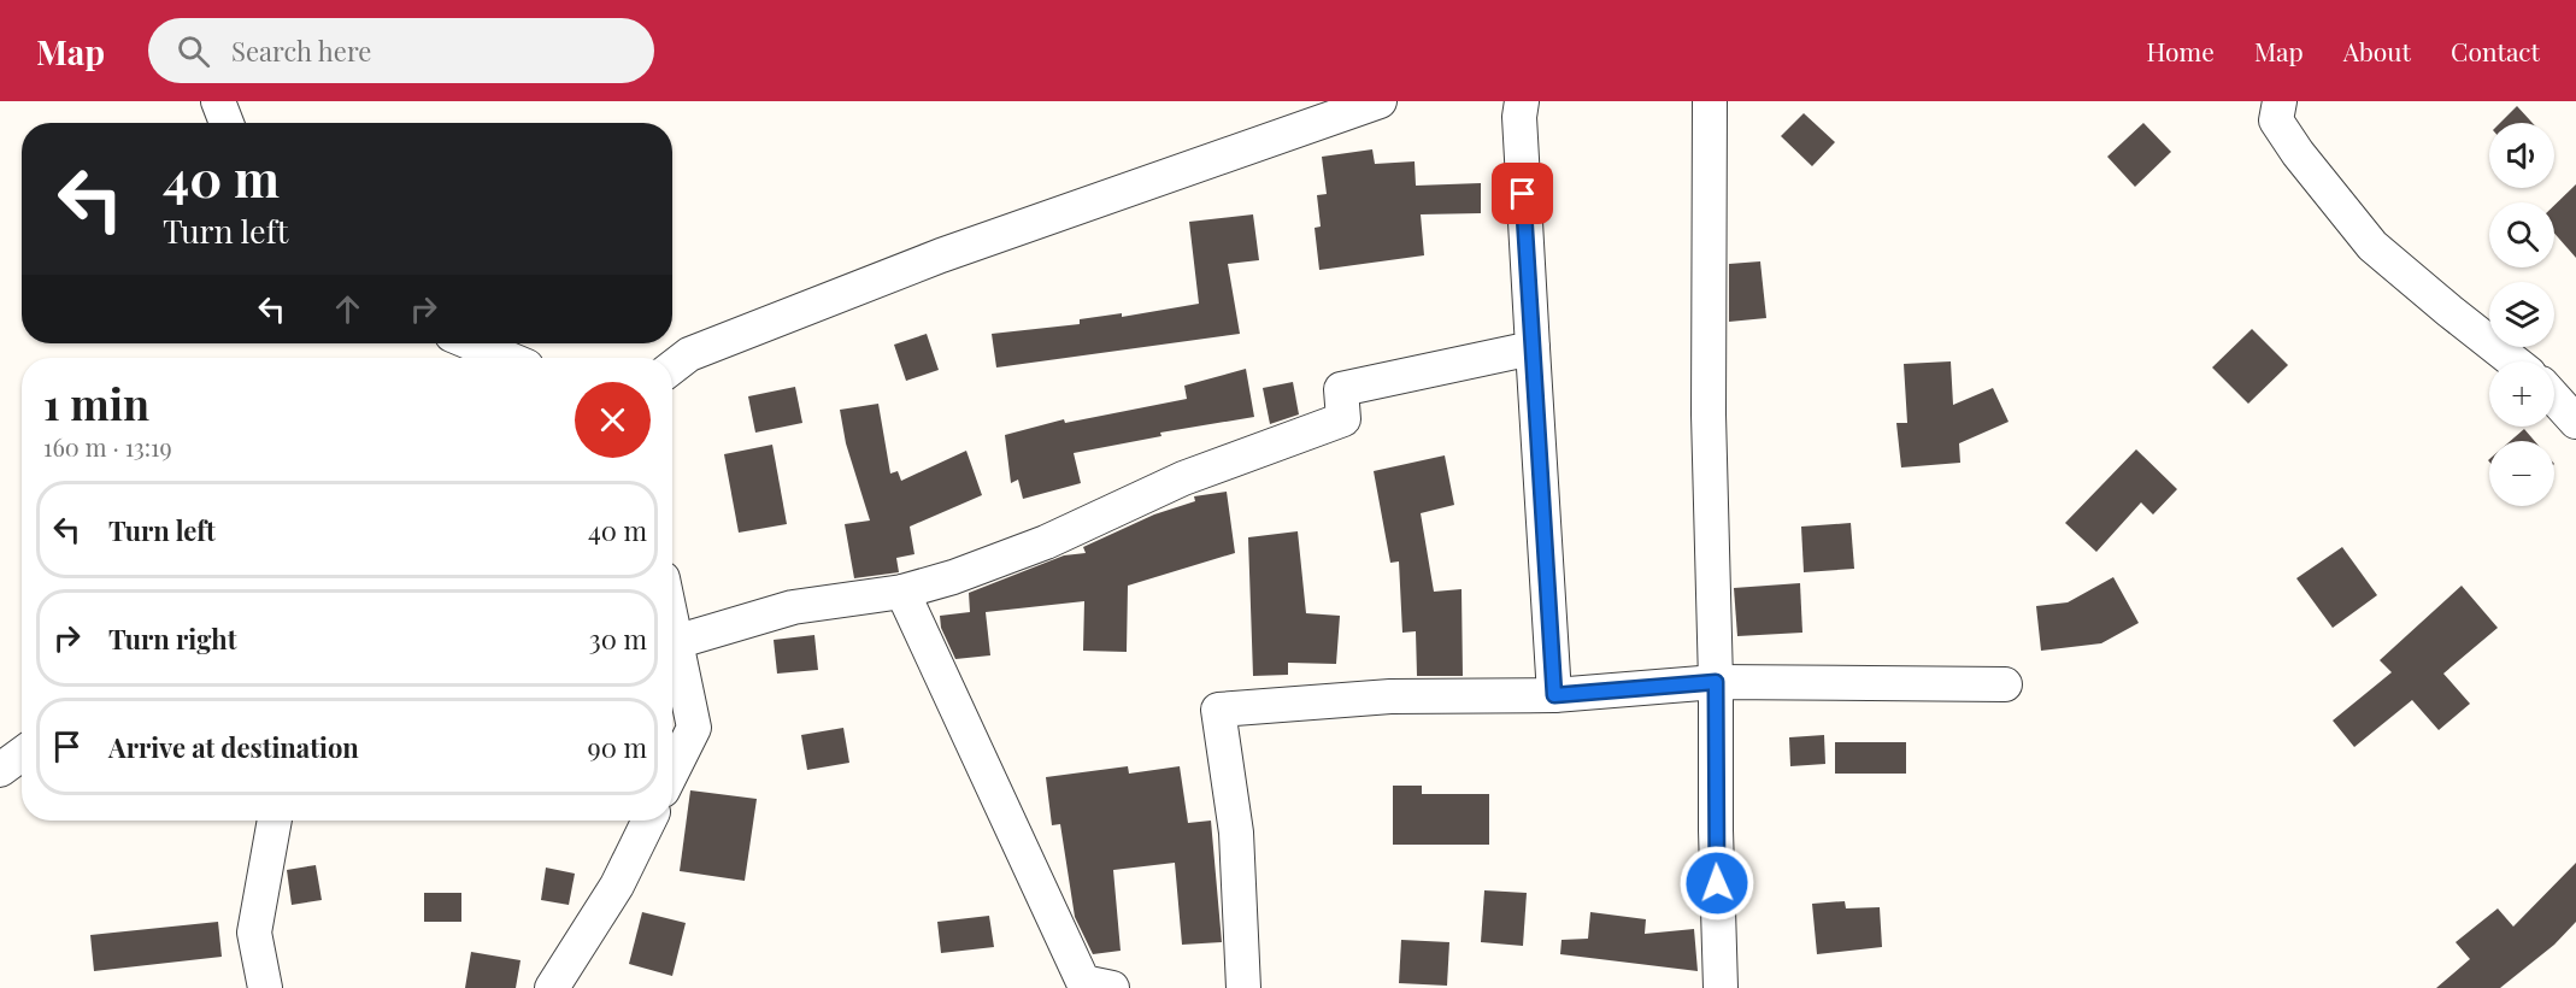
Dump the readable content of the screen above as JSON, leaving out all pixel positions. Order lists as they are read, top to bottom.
{
  "page": {
    "header": "Map",
    "search": "Search here",
    "nav": [
      "Home",
      "Map",
      "About",
      "Contact"
    ],
    "map_buttons": ["+", "−"],
    "turn": ["40 m", "Turn left"],
    "heading": ["1 min", "160 m · 13:19"],
    "list": [
      {
        "name": "Turn left",
        "value": "40 m"
      },
      {
        "name": "Turn right",
        "value": "30 m"
      },
      {
        "name": "Arrive at destination",
        "value": "90 m"
      }
    ]
  }
}
